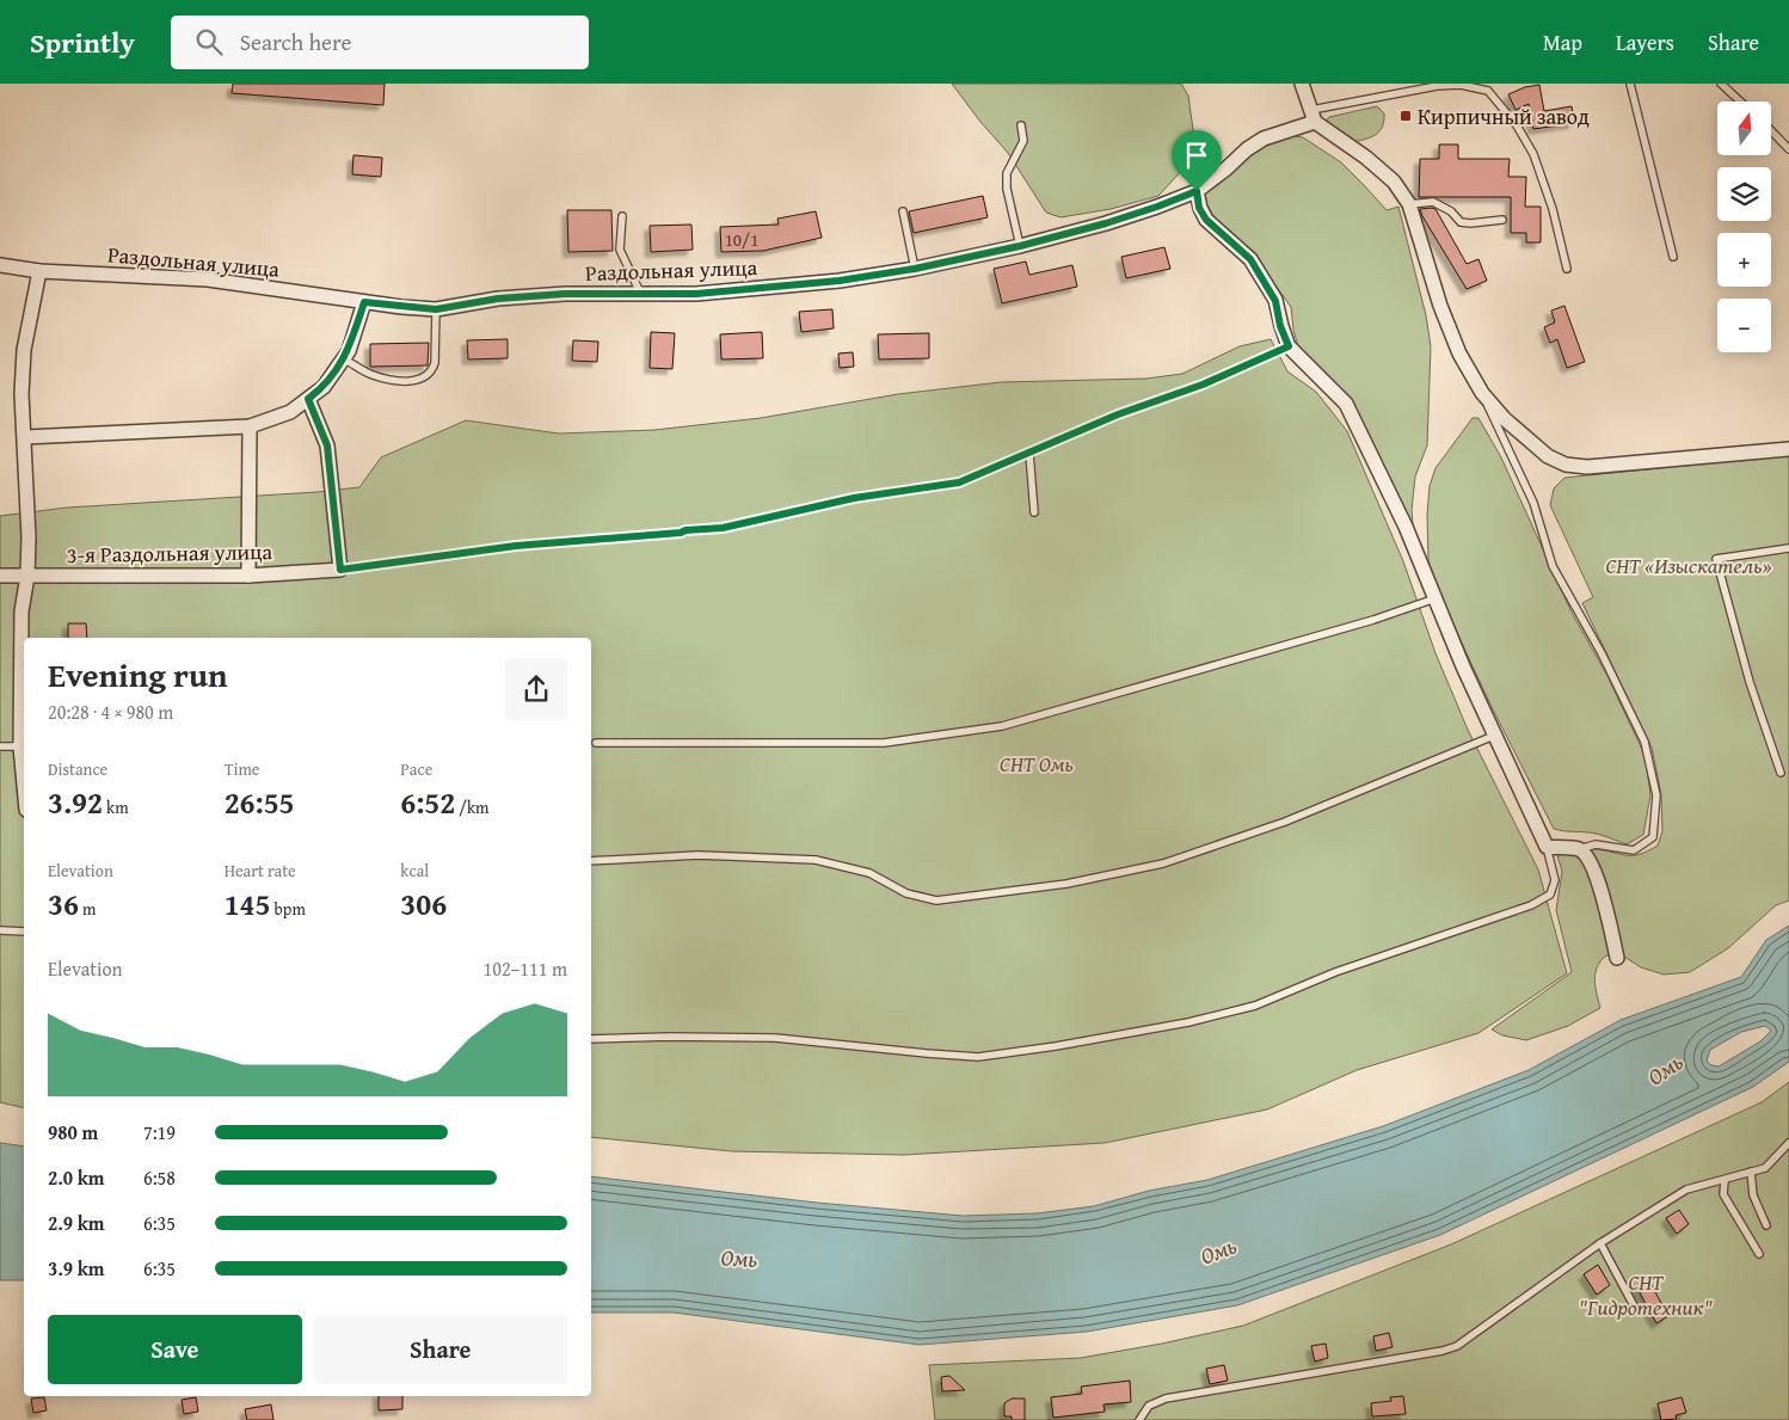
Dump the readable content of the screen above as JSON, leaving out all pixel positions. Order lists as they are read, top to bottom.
{
  "streets": {
    "street": ["Раздольная улица", "3-я Раздольная улица"]
  },
  "water": ["Омь"],
  "parks": ["СНТ «Изыскатель»", "СНТ Омь", "СНТ \"Гидротехник\""],
  "places": {
    "transit": ["Кирпичный завод"]
  },
  "house_numbers": ["10/1"],
  "north": "top",
  "page": {
    "header": "Sprintly",
    "search": "Search here",
    "nav": ["Map", "Layers", "Share"],
    "map_buttons": ["+", "−"],
    "heading": ["Evening run", "20:28 · 4 × 980 m"],
    "stats": [
      ["Distance", "3.92 km"],
      ["Time", "26:55"],
      ["Pace", "6:52 /km"],
      ["Elevation", "36 m"],
      ["Heart rate", "145 bpm"],
      ["kcal", "306"]
    ],
    "chart": ["Elevation", "102–111 m"],
    "list": [
      {
        "name": "980 m",
        "note": "7:19"
      },
      {
        "name": "2.0 km",
        "note": "6:58"
      },
      {
        "name": "2.9 km",
        "note": "6:35"
      },
      {
        "name": "3.9 km",
        "note": "6:35"
      }
    ],
    "buttons": ["Save", "Share"]
  }
}
